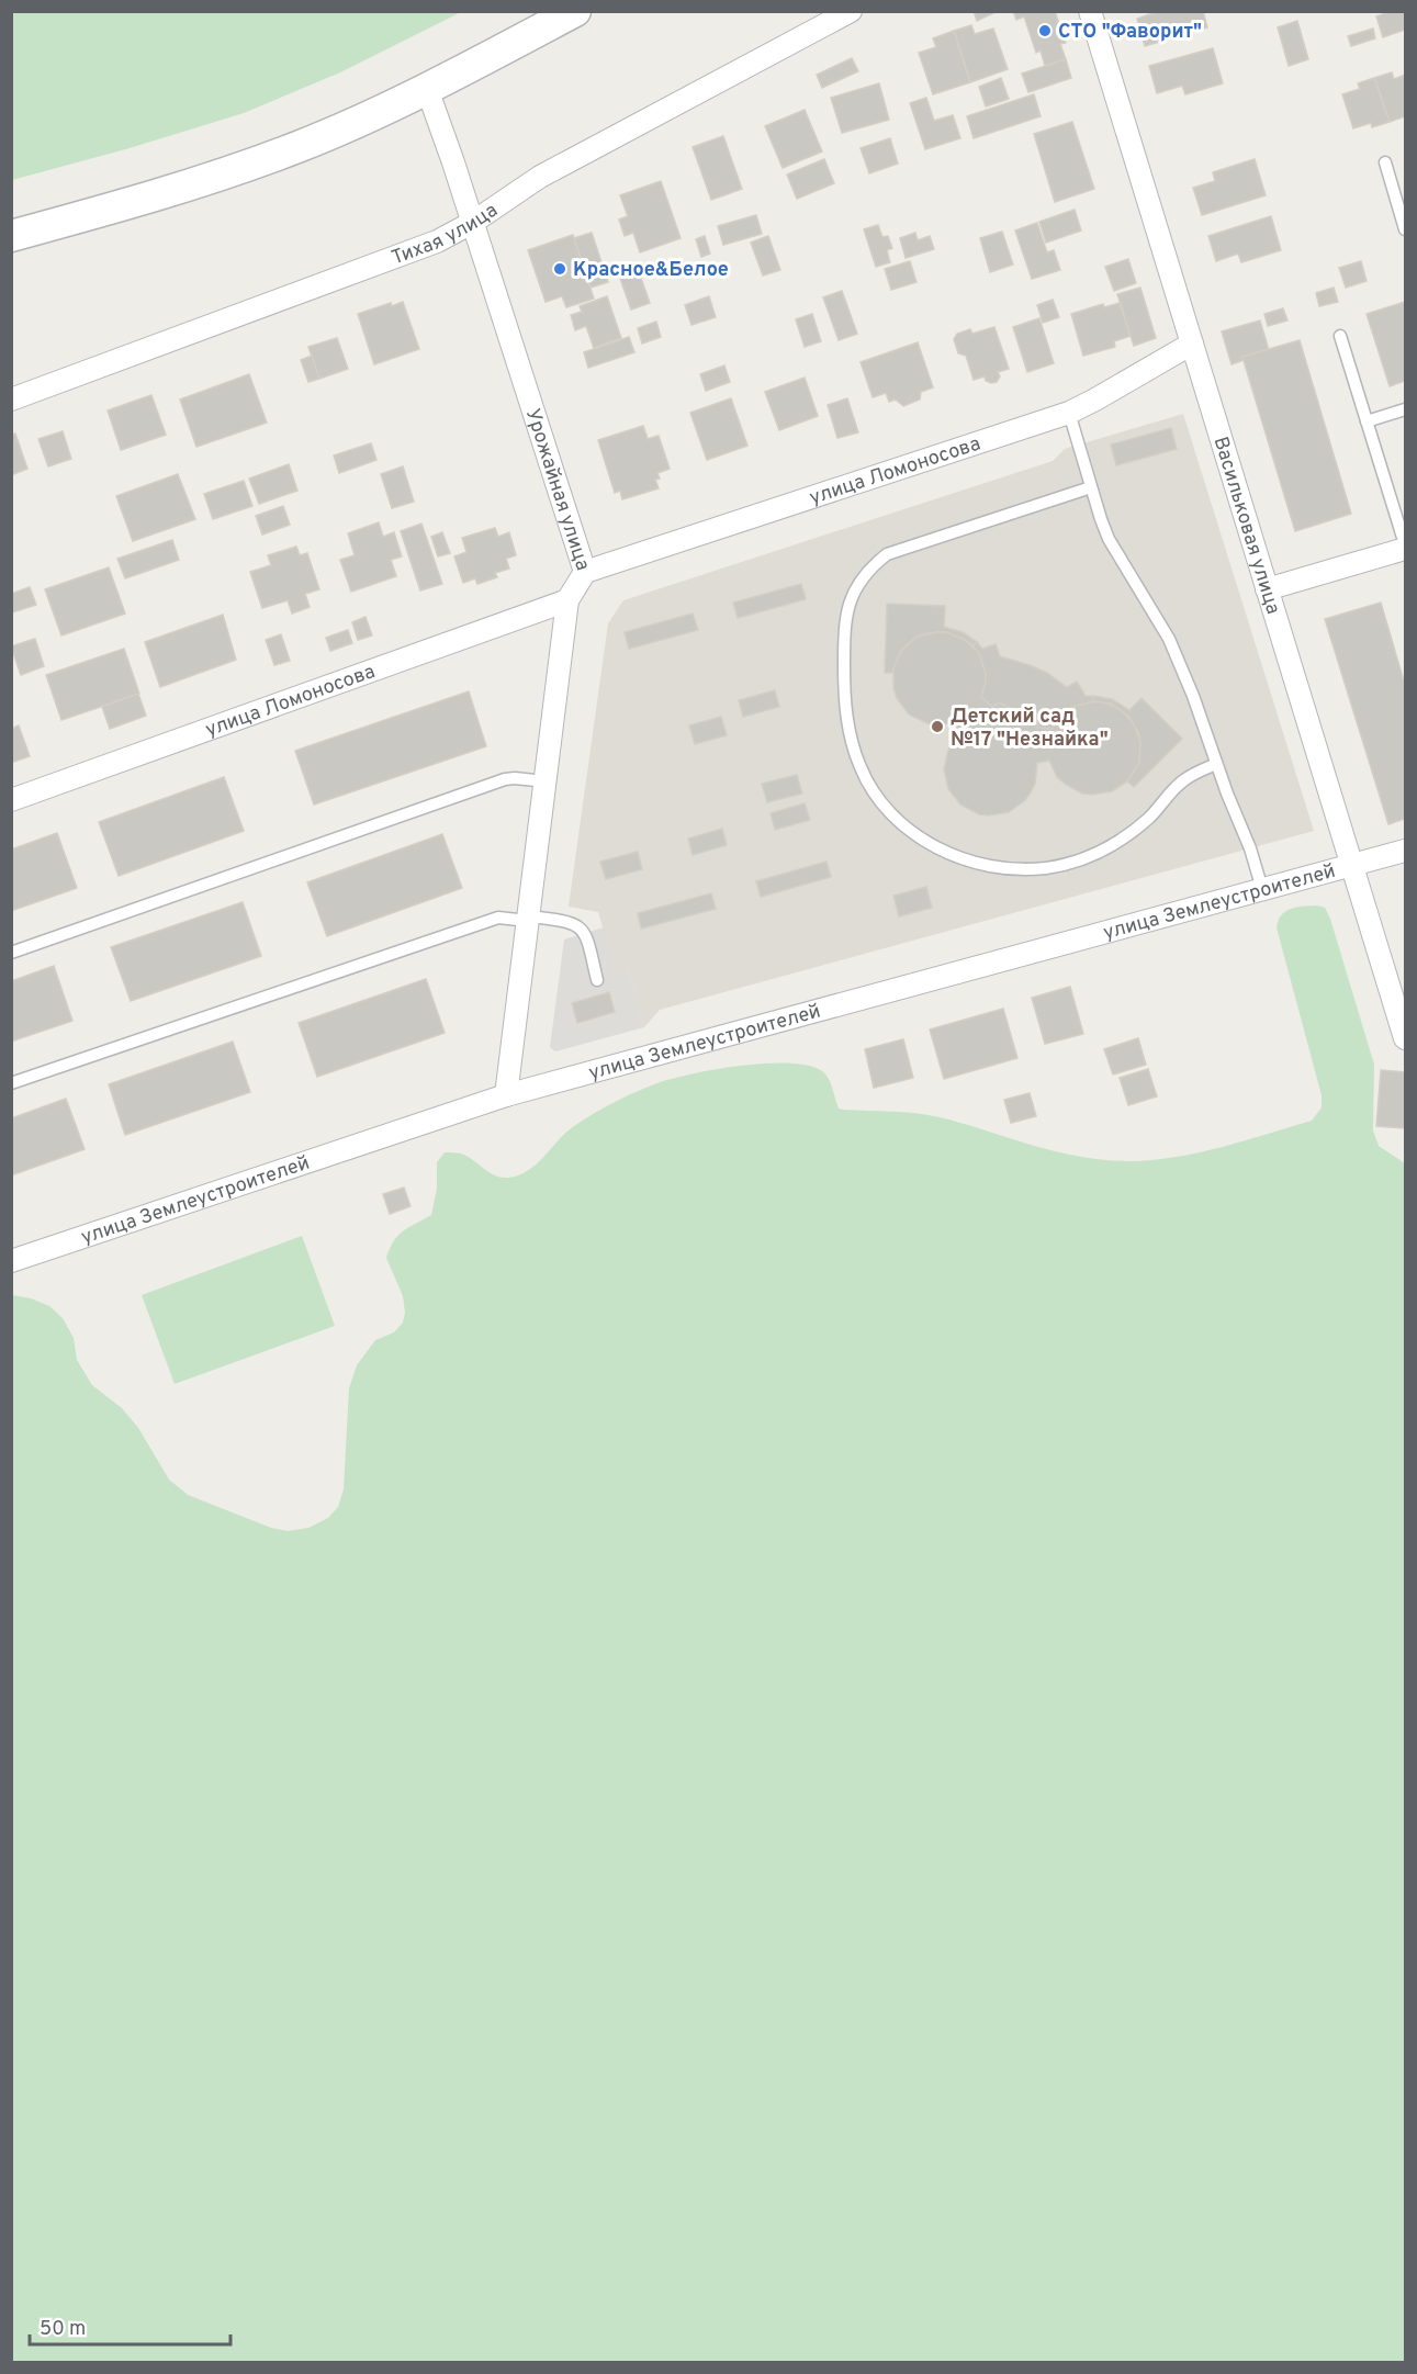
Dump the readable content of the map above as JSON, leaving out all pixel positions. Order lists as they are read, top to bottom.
{
  "streets": {
    "street": [
      "Тихая улица",
      "улица Ломоносова",
      "Урожайная улица",
      "Васильковая улица",
      "улица Землеустроителей"
    ]
  },
  "crossings": [
    ["Тихая улица", "Урожайная улица"],
    ["улица Ломоносова", "Урожайная улица"],
    ["улица Ломоносова", "Васильковая улица"],
    ["Урожайная улица", "улица Землеустроителей"],
    ["Васильковая улица", "улица Землеустроителей"]
  ],
  "places": ["СТО \"Фаворит\"", "Красное&Белое", "Детский сад №17 \"Незнайка\""],
  "scale_bar": "50 m"
}
